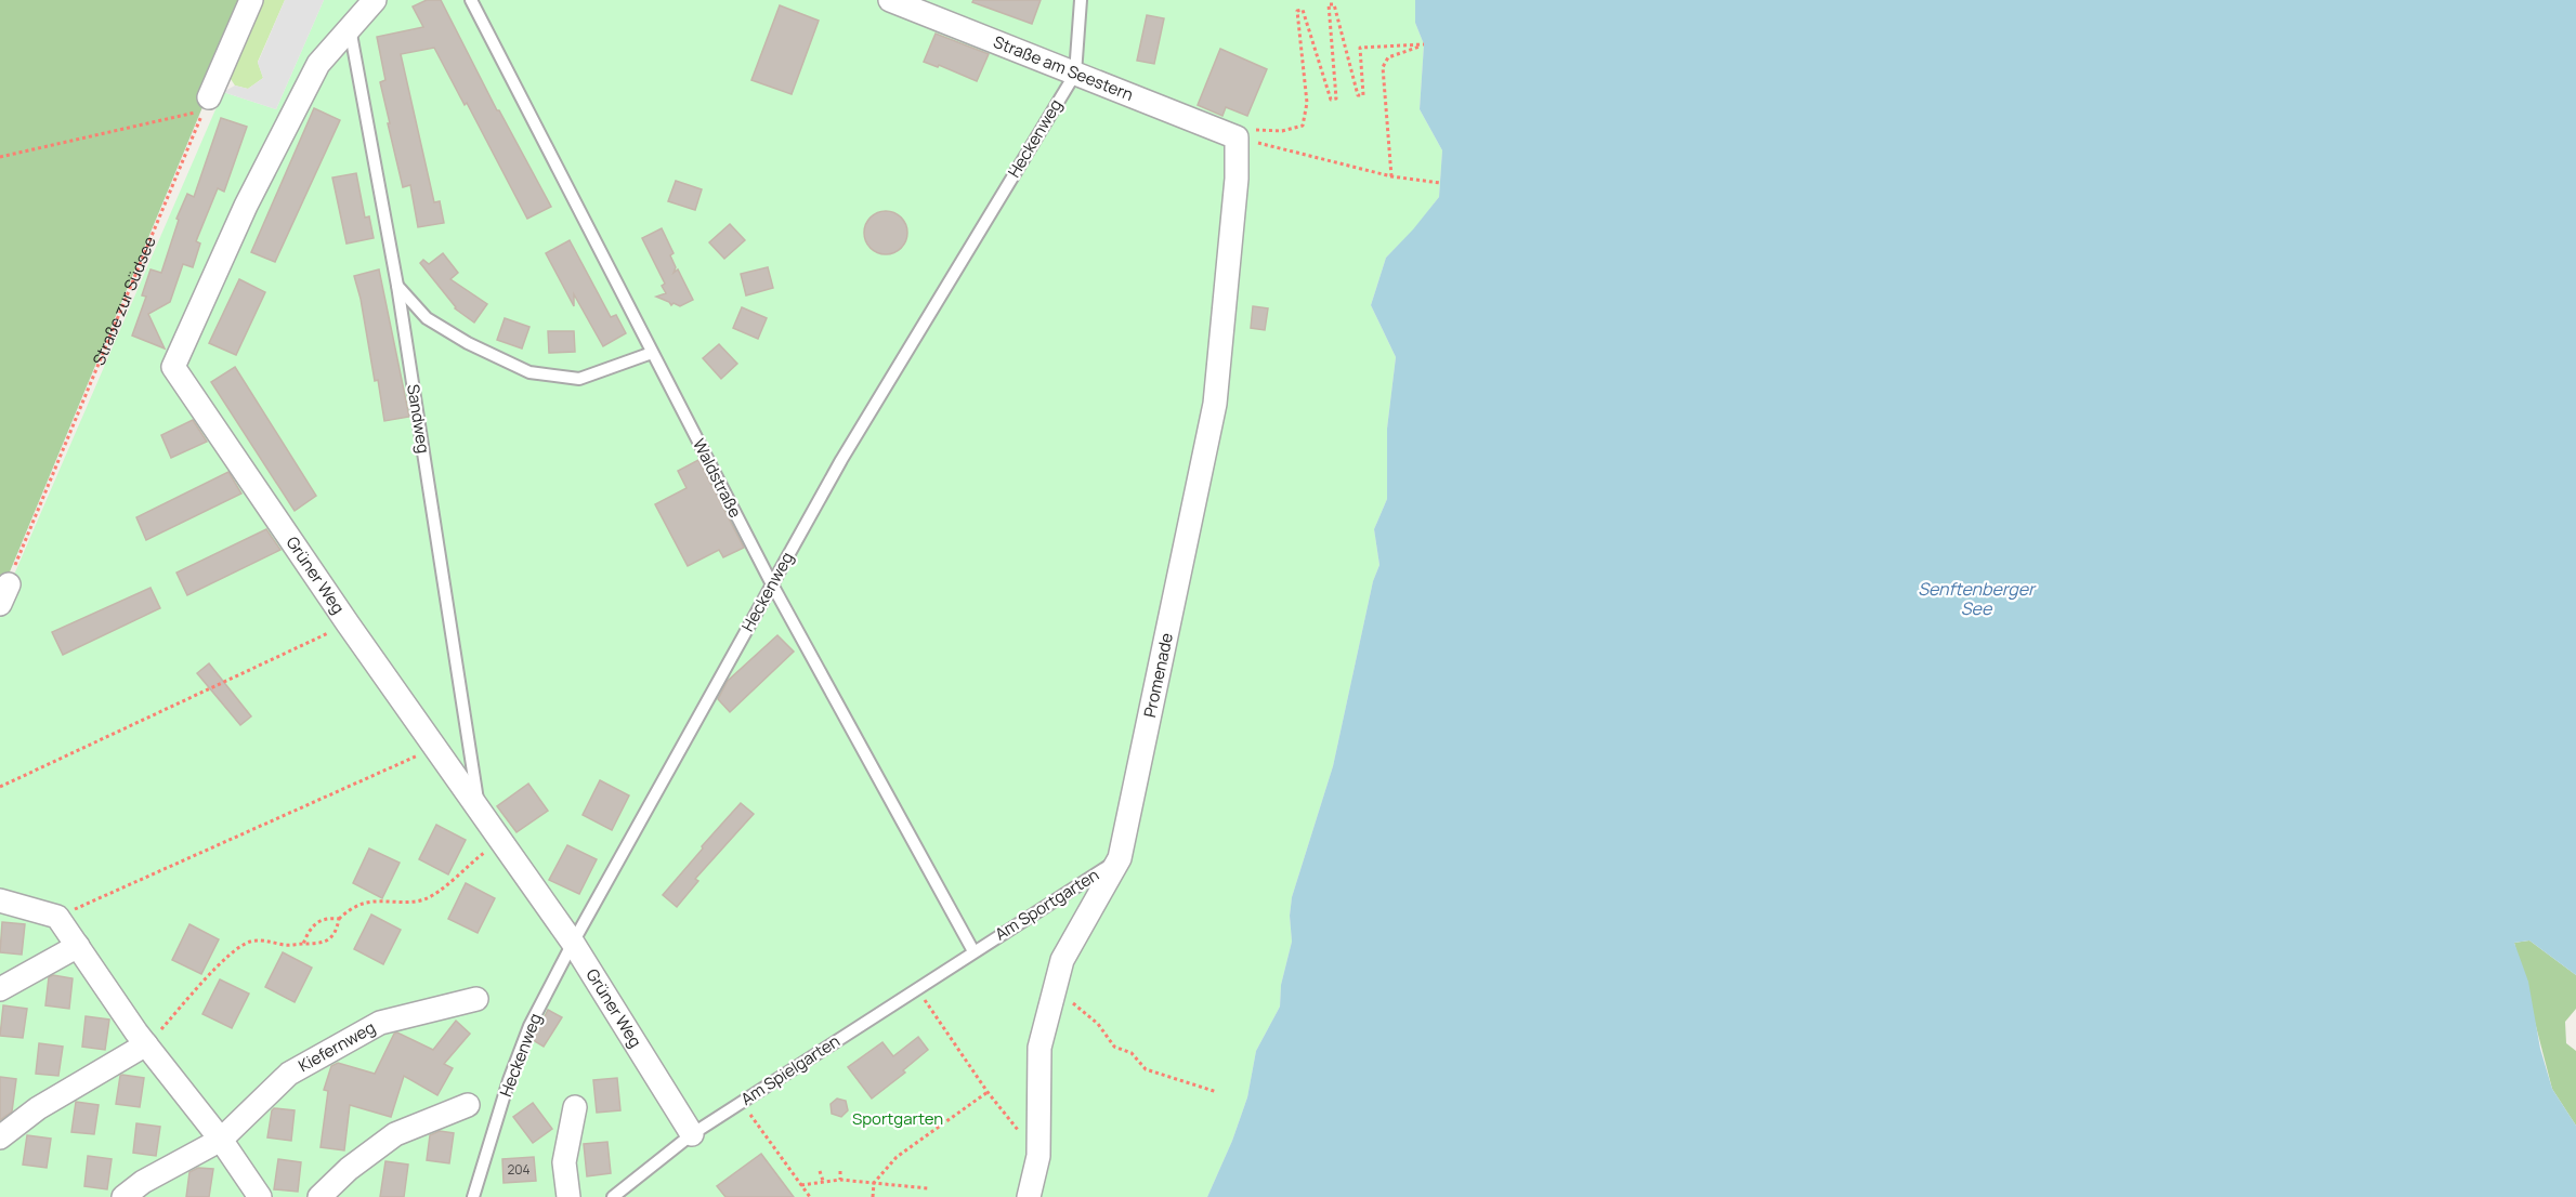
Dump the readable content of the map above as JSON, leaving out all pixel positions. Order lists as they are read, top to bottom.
{
  "streets": {
    "street": [
      "Straße am Seestern",
      "Grüner Weg",
      "Promenade",
      "Kiefernweg"
    ],
    "lane": [
      "Heckenweg",
      "Sandweg",
      "Waldstraße",
      "Am Sportgarten",
      "Am Spielgarten"
    ],
    "path": ["Straße zur Südsee"]
  },
  "crossings": [
    ["Straße am Seestern", "Heckenweg"],
    ["Straße am Seestern", "Promenade"],
    ["Heckenweg", "Waldstraße"],
    ["Heckenweg", "Grüner Weg"],
    ["Sandweg", "Grüner Weg"],
    ["Waldstraße", "Am Sportgarten"],
    ["Waldstraße", "Am Spielgarten"],
    ["Grüner Weg", "Am Spielgarten"],
    ["Promenade", "Am Sportgarten"],
    ["Am Sportgarten", "Am Spielgarten"]
  ],
  "water": ["Senftenberger See"],
  "parks": ["Sportgarten"],
  "house_numbers": ["204"]
}
